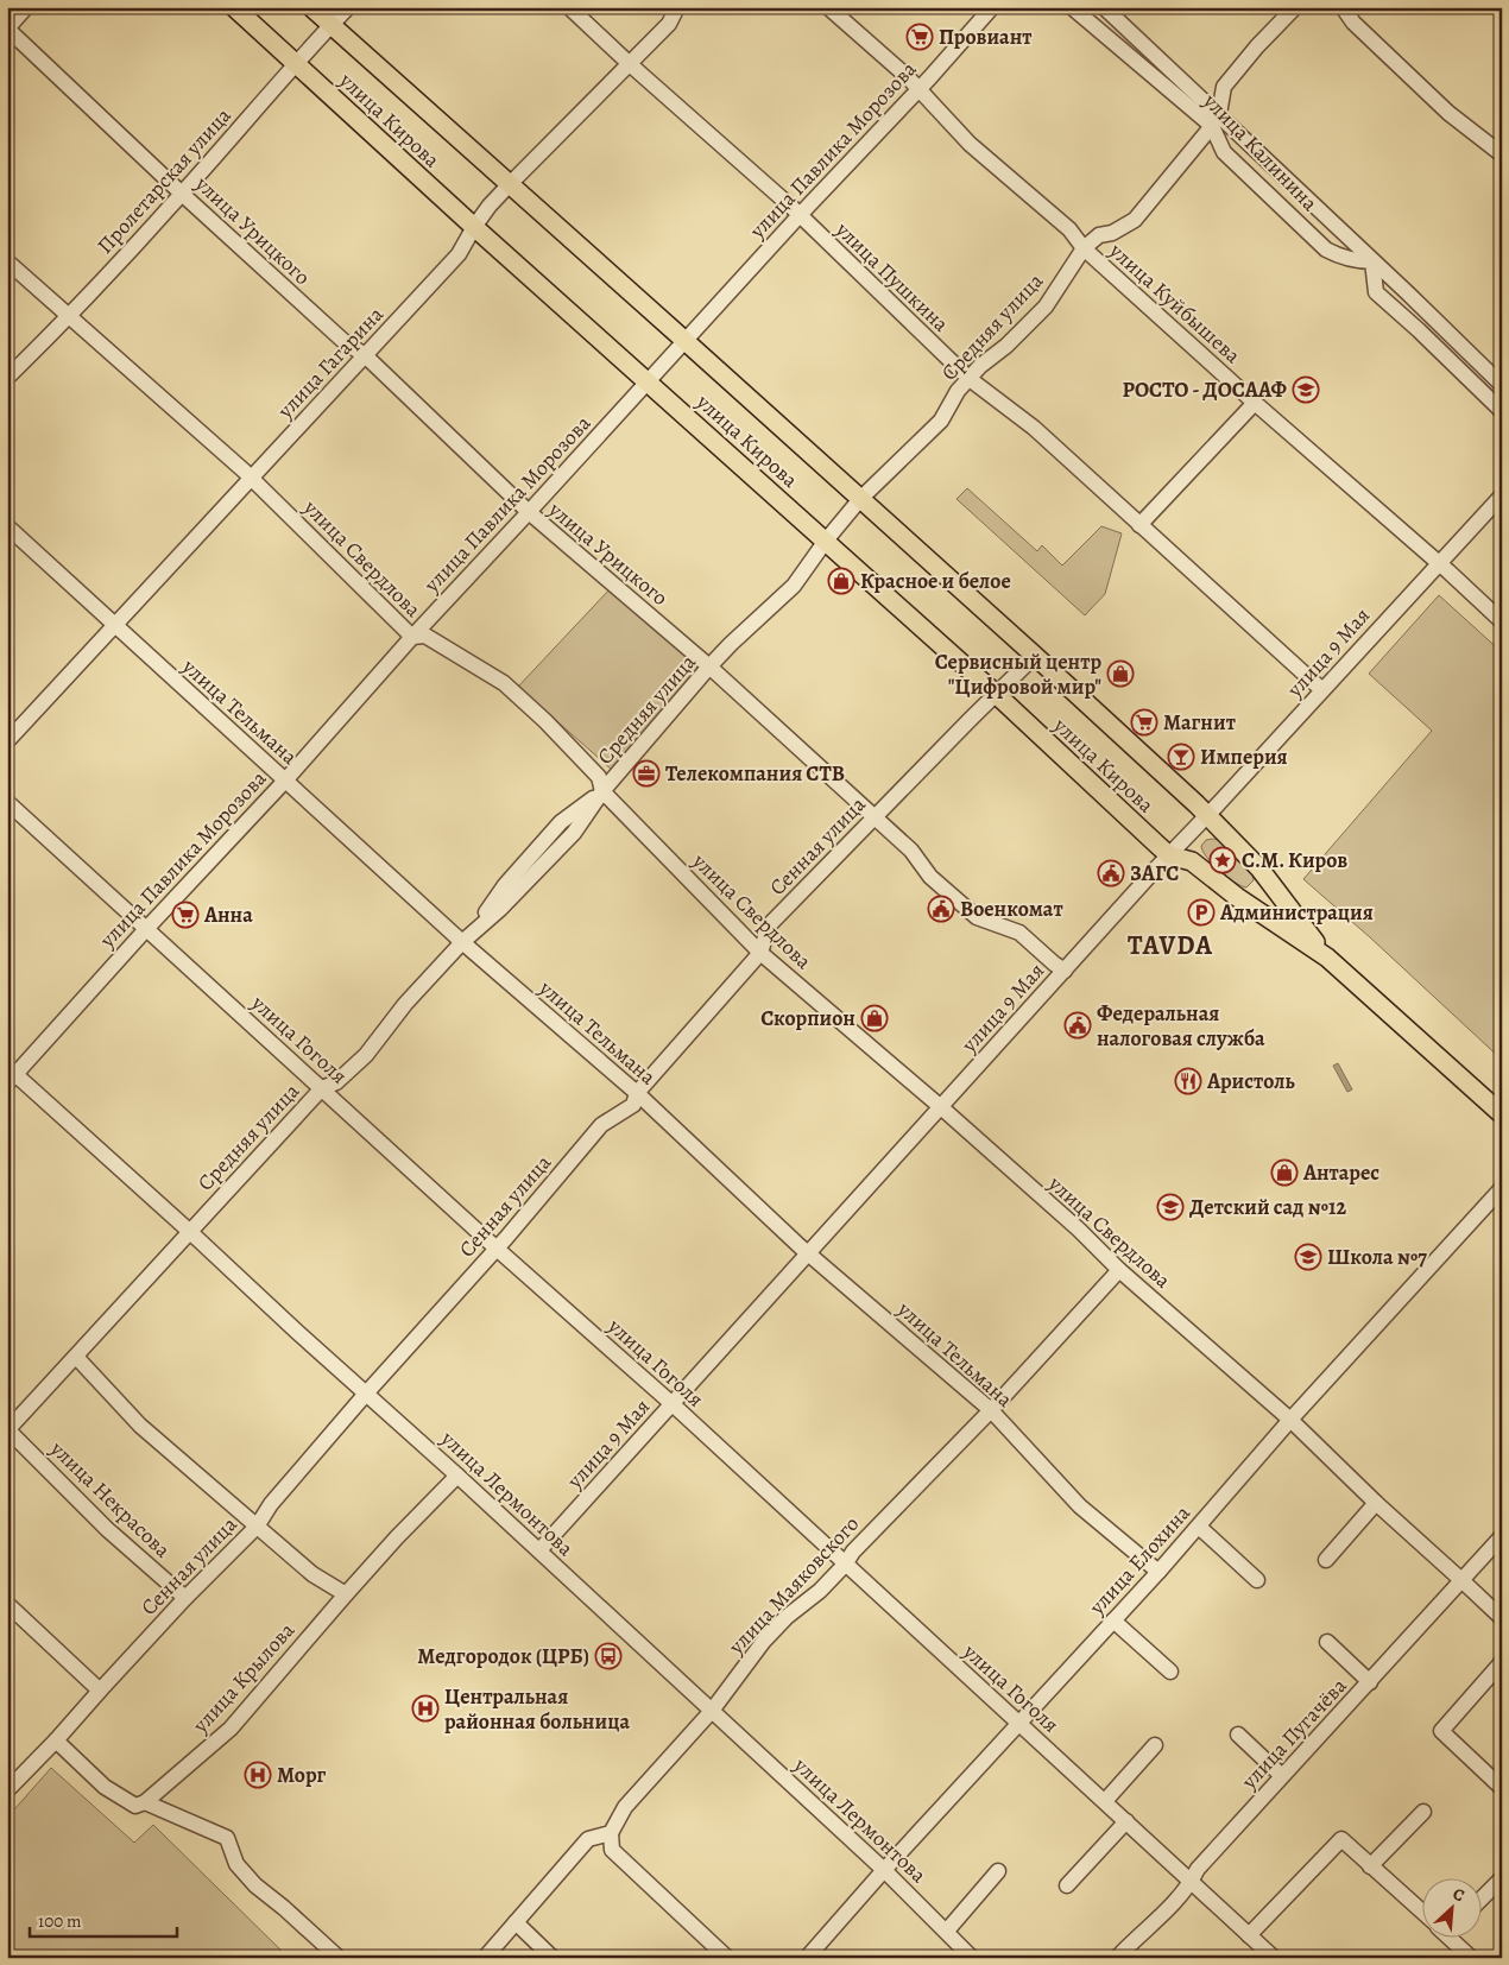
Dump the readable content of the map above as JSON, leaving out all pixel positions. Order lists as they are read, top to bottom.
{
  "streets": {
    "main road": ["улица Кирова"],
    "street": [
      "улица Павлика Морозова",
      "улица Калинина",
      "Пролетарская улица",
      "улица Урицкого",
      "улица Пушкина",
      "улица Куйбышева",
      "Средняя улица",
      "улица Гагарина",
      "улица Свердлова",
      "улица 9 Мая",
      "улица Тельмана",
      "Сенная улица",
      "улица Гоголя",
      "улица Лермонтова",
      "улица Некрасова",
      "улица Елохина",
      "улица Маяковского",
      "улица Крылова",
      "улица Пугачёва"
    ]
  },
  "crossings": [
    ["улица Кирова", "улица Павлика Морозова"],
    ["улица Кирова", "Пролетарская улица"],
    ["улица Кирова", "Средняя улица"],
    ["улица Кирова", "улица Гагарина"],
    ["улица Кирова", "улица 9 Мая"],
    ["улица Кирова", "Сенная улица"],
    ["улица Павлика Морозова", "улица Урицкого"],
    ["улица Павлика Морозова", "улица Пушкина"],
    ["улица Павлика Морозова", "улица Куйбышева"],
    ["улица Павлика Морозова", "улица Свердлова"],
    ["улица Павлика Морозова", "улица Тельмана"],
    ["улица Павлика Морозова", "улица Гоголя"],
    ["улица Павлика Морозова", "улица Лермонтова"],
    ["улица Калинина", "Средняя улица"],
    ["Пролетарская улица", "улица Урицкого"],
    ["Пролетарская улица", "улица Свердлова"],
    ["улица Урицкого", "Средняя улица"],
    ["улица Урицкого", "улица Гагарина"],
    ["улица Урицкого", "улица 9 Мая"],
    ["улица Урицкого", "Сенная улица"],
    ["улица Пушкина", "Средняя улица"],
    ["улица Пушкина", "улица Гагарина"],
    ["улица Пушкина", "улица 9 Мая"],
    ["улица Куйбышева", "Средняя улица"],
    ["улица Куйбышева", "улица 9 Мая"],
    ["Средняя улица", "улица Свердлова"],
    ["Средняя улица", "улица Тельмана"],
    ["Средняя улица", "улица Гоголя"],
    ["Средняя улица", "улица Лермонтова"],
    ["Средняя улица", "улица Некрасова"],
    ["улица Гагарина", "улица Свердлова"],
    ["улица Гагарина", "улица Тельмана"],
    ["улица Свердлова", "улица 9 Мая"],
    ["улица Свердлова", "Сенная улица"],
    ["улица Свердлова", "улица Елохина"],
    ["улица Свердлова", "улица Маяковского"],
    ["улица Свердлова", "улица Пугачёва"],
    ["улица 9 Мая", "улица Тельмана"],
    ["улица 9 Мая", "улица Гоголя"],
    ["улица 9 Мая", "улица Лермонтова"],
    ["улица Тельмана", "Сенная улица"],
    ["улица Тельмана", "улица Елохина"],
    ["улица Тельмана", "улица Маяковского"],
    ["Сенная улица", "улица Гоголя"],
    ["Сенная улица", "улица Лермонтова"],
    ["Сенная улица", "улица Некрасова"],
    ["улица Гоголя", "улица Елохина"],
    ["улица Гоголя", "улица Маяковского"],
    ["улица Гоголя", "улица Пугачёва"],
    ["улица Лермонтова", "улица Елохина"],
    ["улица Лермонтова", "улица Маяковского"],
    ["улица Лермонтова", "улица Крылова"]
  ],
  "districts": ["TAVDA"],
  "places": {
    "supermarket": ["Провиант", "Магнит", "Анна"],
    "school or university": ["РОСТО - ДОСААФ", "Детский сад №12", "Школа №7"],
    "shop": [
      "Красное и белое",
      "Сервисный центр \"Цифровой мир\"",
      "Скорпион",
      "Антарес"
    ],
    "bar": ["Империя"],
    "office": ["Телекомпания СТВ"],
    "place": ["С.М. Киров"],
    "public building": ["ЗАГС", "Военкомат", "Федеральная налоговая служба"],
    "parking": ["Администрация"],
    "restaurant": ["Аристоль"],
    "bus stop": ["Медгородок (ЦРБ)"],
    "hospital": ["Центральная районная больница", "Морг"]
  },
  "scale_bar": "100 m",
  "north": "top right"
}
